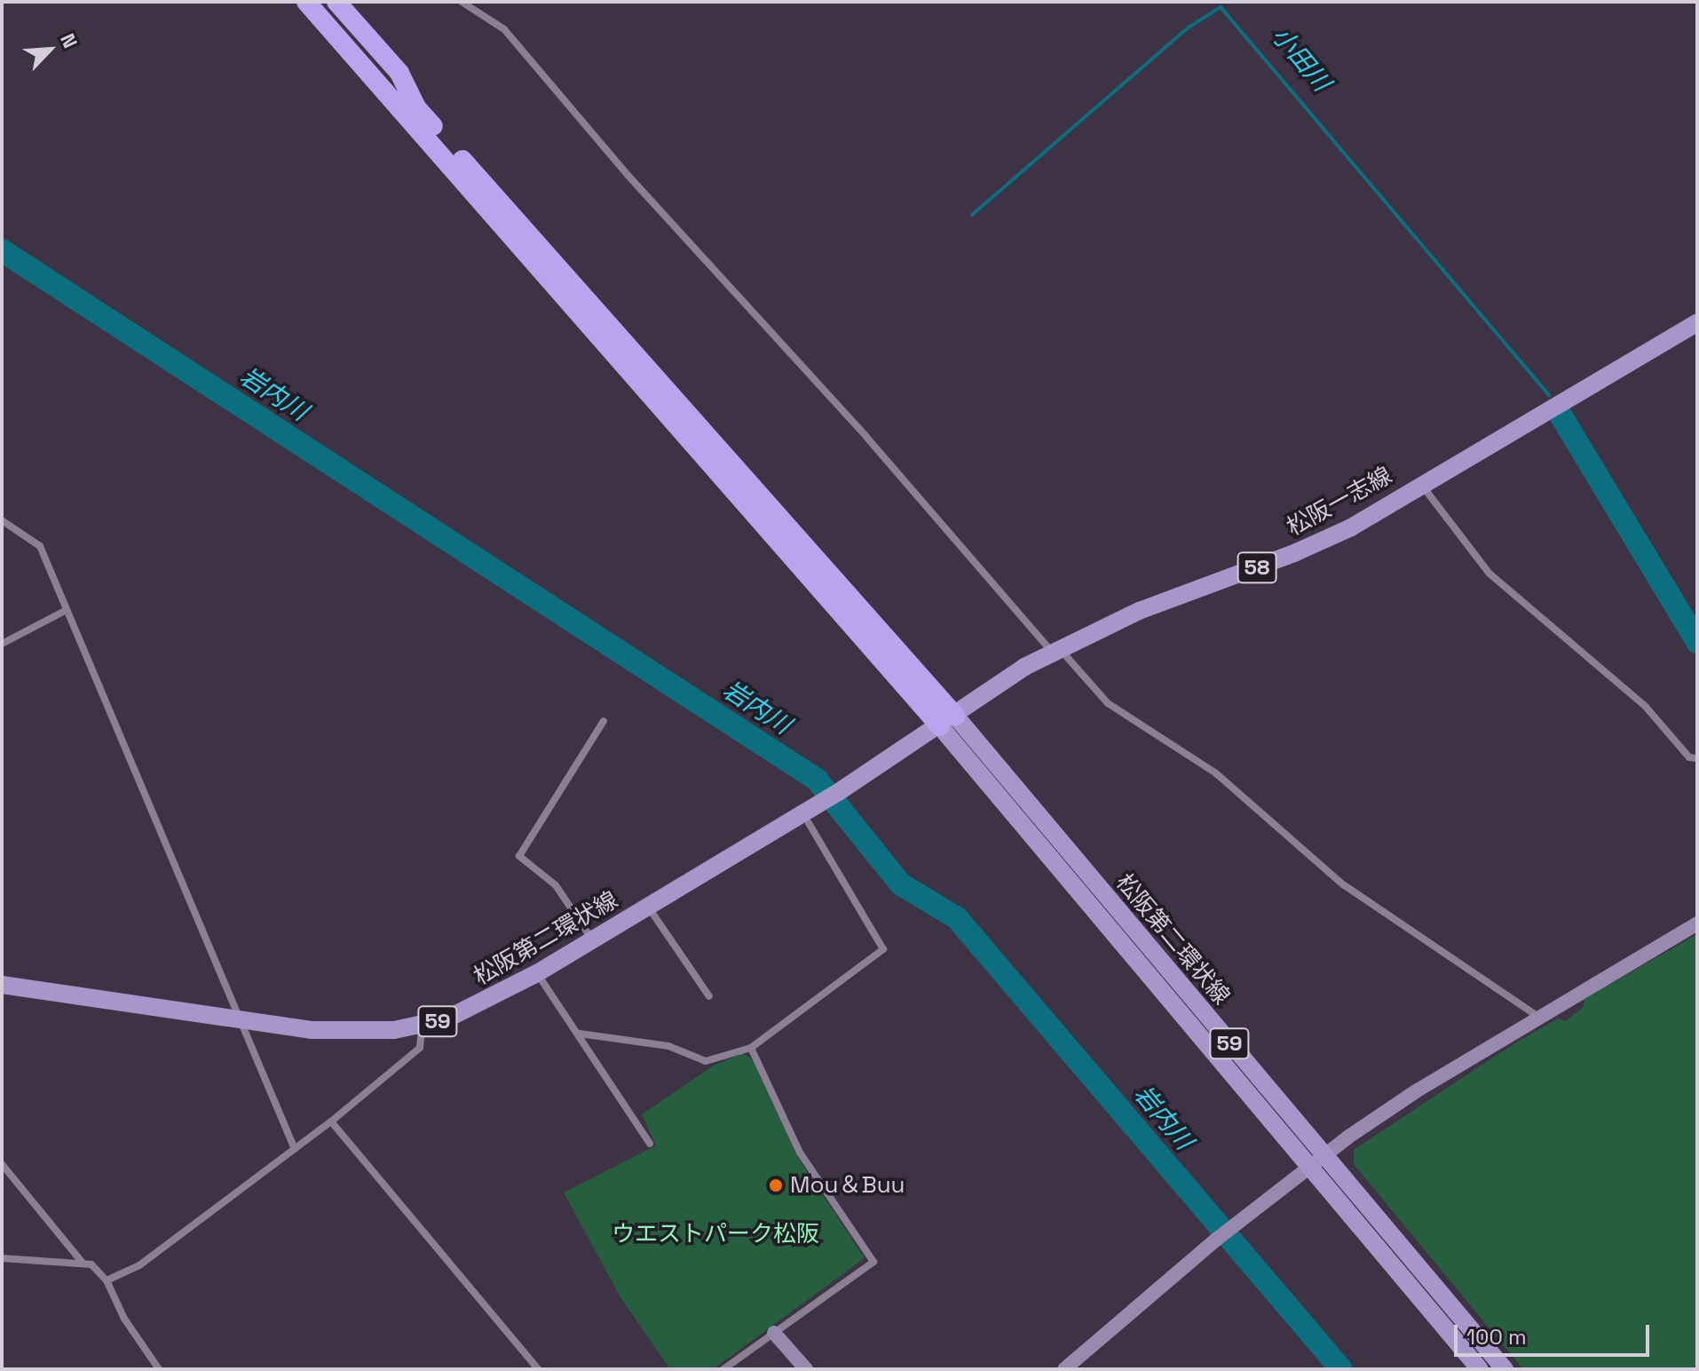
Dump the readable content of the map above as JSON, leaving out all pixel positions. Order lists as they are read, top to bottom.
{
  "streets": {
    "main road": [
      "松阪一志線",
      "58",
      "松阪第二環状線",
      "59"
    ]
  },
  "crossings": [
    ["松阪一志線", "松阪第二環状線"]
  ],
  "water": ["小田川", "岩内川"],
  "parks": ["ウエストパーク松阪"],
  "places": ["Mou＆Buu"],
  "scale_bar": "100 m",
  "north": "top right"
}
